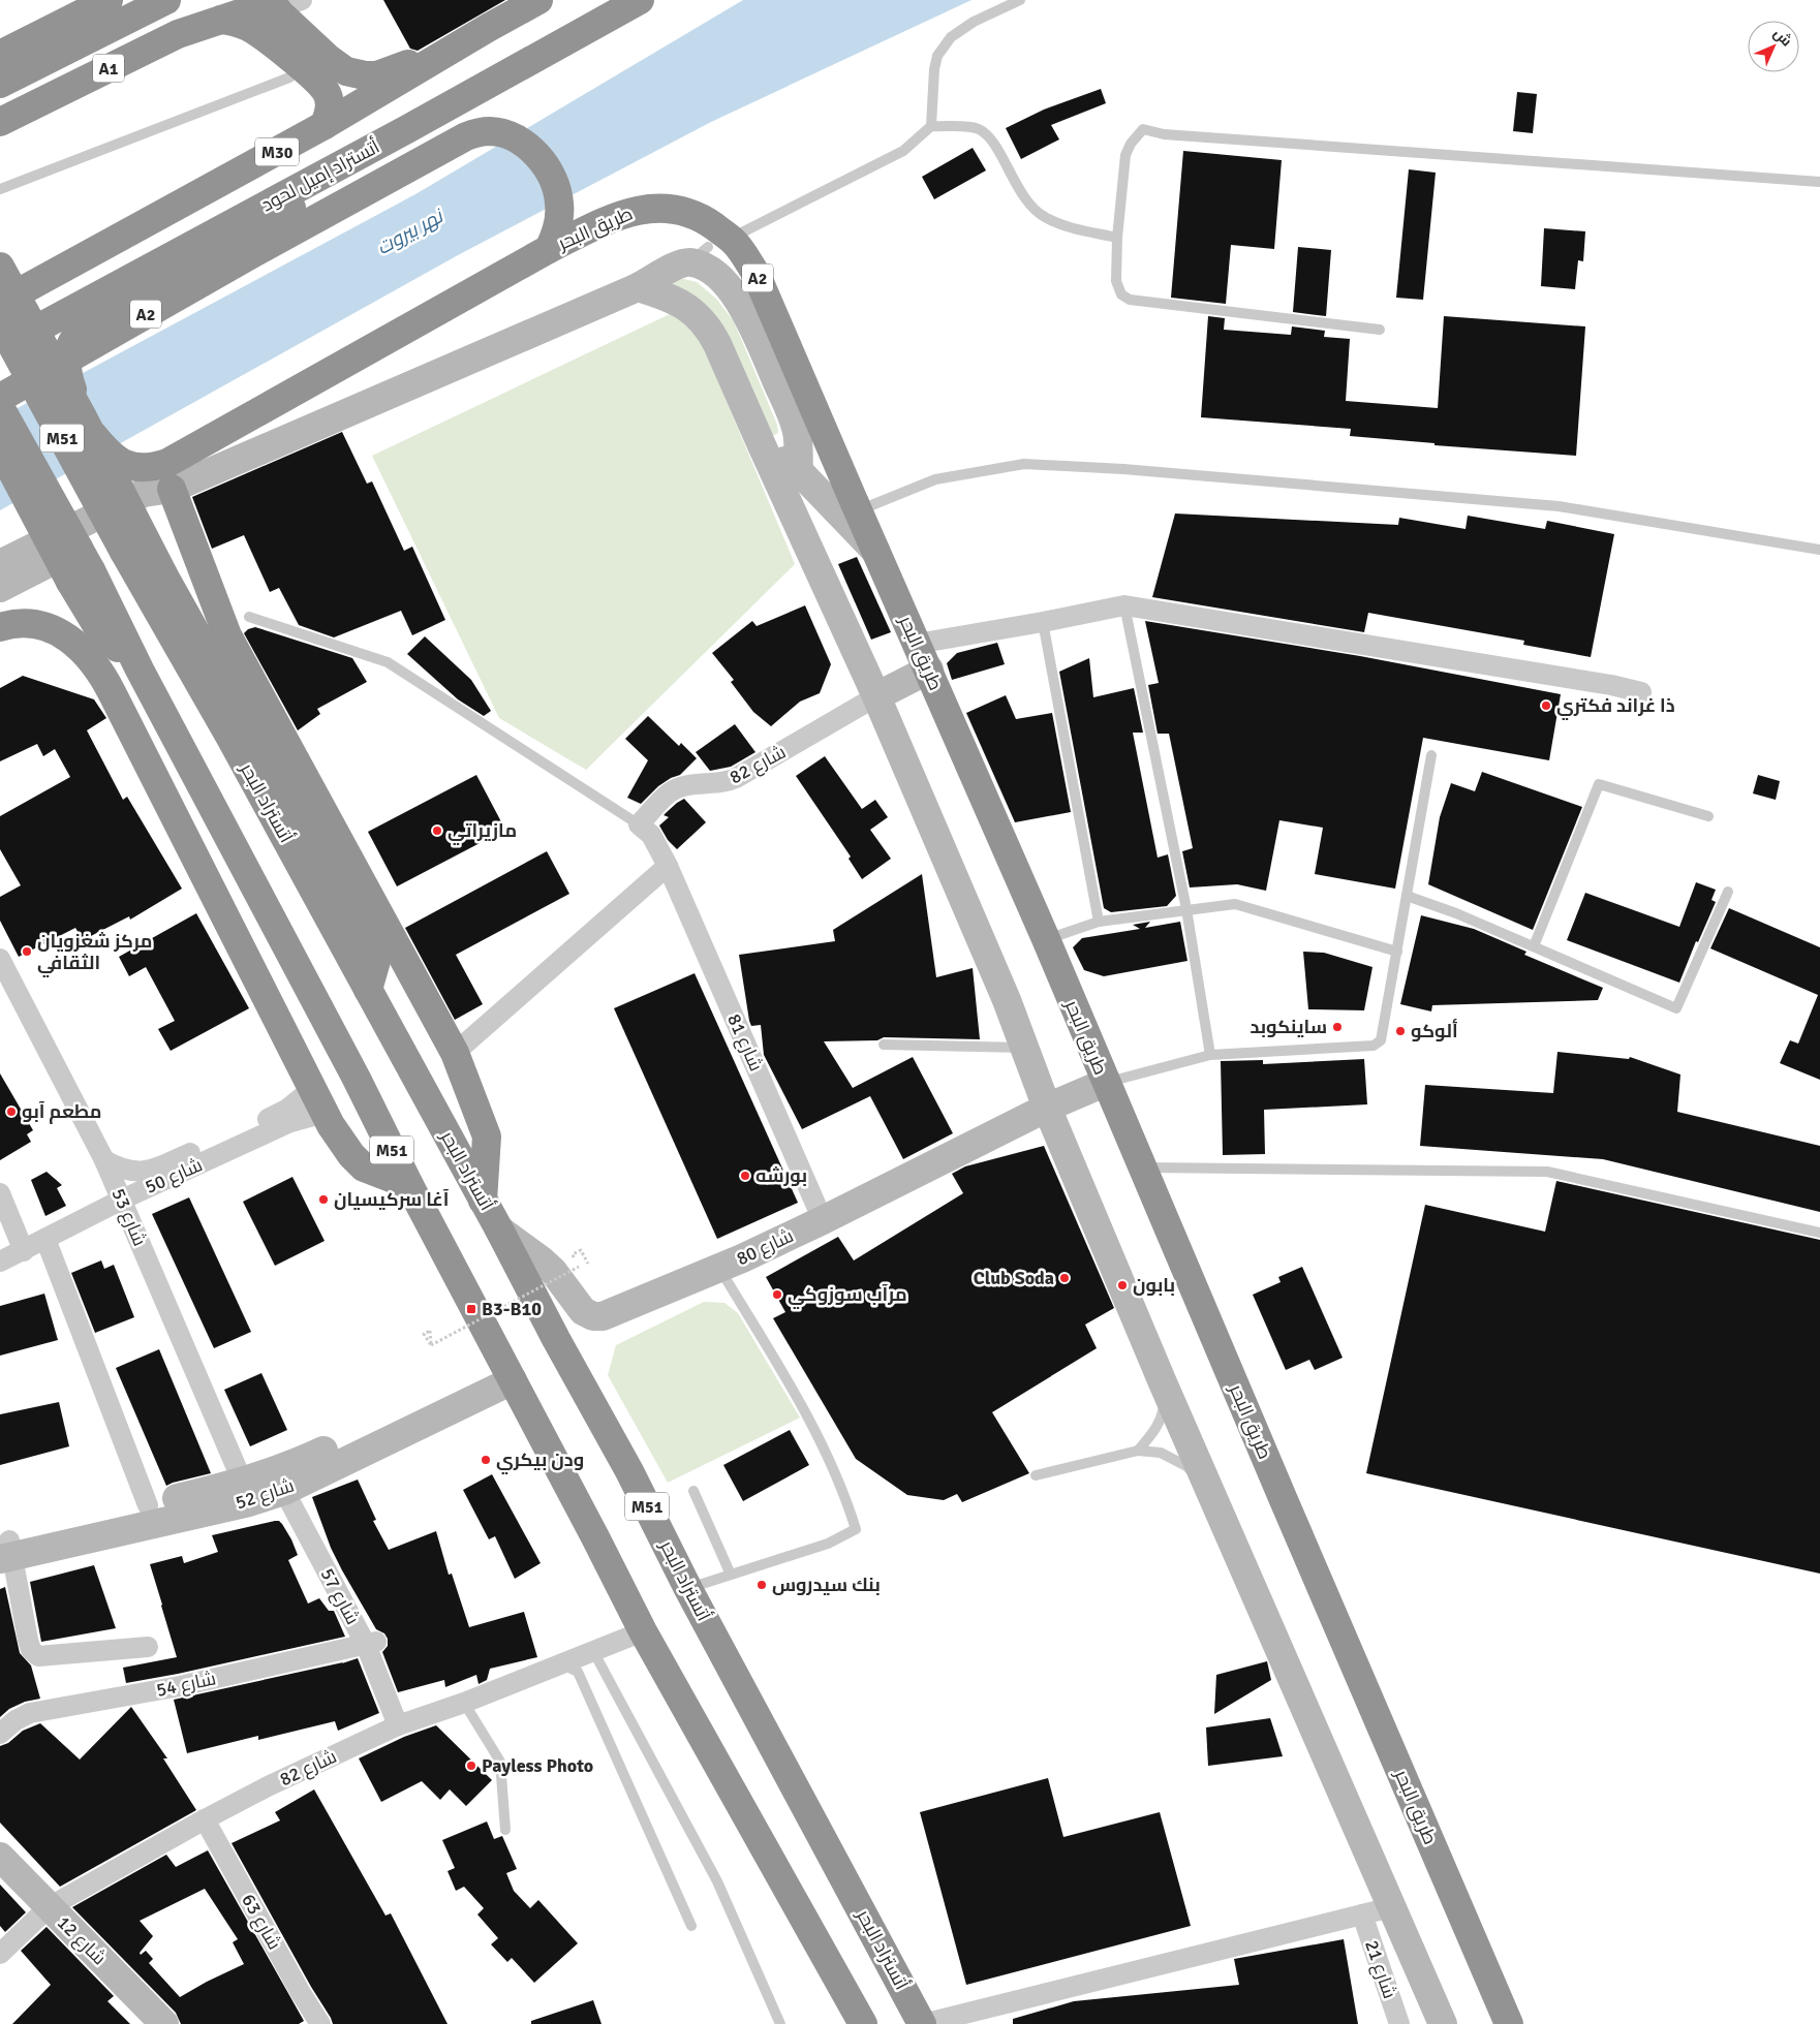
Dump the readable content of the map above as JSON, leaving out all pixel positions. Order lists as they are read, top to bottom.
{
  "streets": {
    "highway": [
      "A1",
      "M30",
      "أتستراد إميل لحود",
      "طريق البحر",
      "A2",
      "M51",
      "أتستراد البحر"
    ],
    "street": [
      "شارع 82",
      "شارع 81",
      "شارع 50",
      "شارع 53",
      "شارع 80",
      "شارع 52",
      "شارع 57",
      "شارع 54",
      "شارع 63",
      "شارع 12",
      "شارع 21"
    ]
  },
  "crossings": [
    ["طريق البحر", "A2"],
    ["طريق البحر", "شارع 80"],
    ["M51", "شارع 82"],
    ["M51", "شارع 52"],
    ["شارع 82", "شارع 81"],
    ["شارع 82", "شارع 57"],
    ["شارع 82", "شارع 63"],
    ["شارع 82", "شارع 12"],
    ["أتستراد البحر", "شارع 80"],
    ["شارع 81", "شارع 80"],
    ["شارع 50", "شارع 53"],
    ["شارع 53", "شارع 52"],
    ["شارع 52", "شارع 57"],
    ["شارع 57", "شارع 54"]
  ],
  "water": ["نهر بيروت"],
  "places": {
    "other": [
      "ذا غراند فكتري",
      "مازيراتي",
      "مركز شغزويان الثقافي",
      "ساينكوبد",
      "ألوكو",
      "مطعم آبو",
      "بورشه",
      "آغا سركيسيان",
      "Club Soda",
      "بابون",
      "مرآب سوزوكي",
      "ودن بيكري",
      "بنك سيدروس",
      "Payless Photo"
    ],
    "transit": ["B3-B10"]
  },
  "north": "top right"
}
